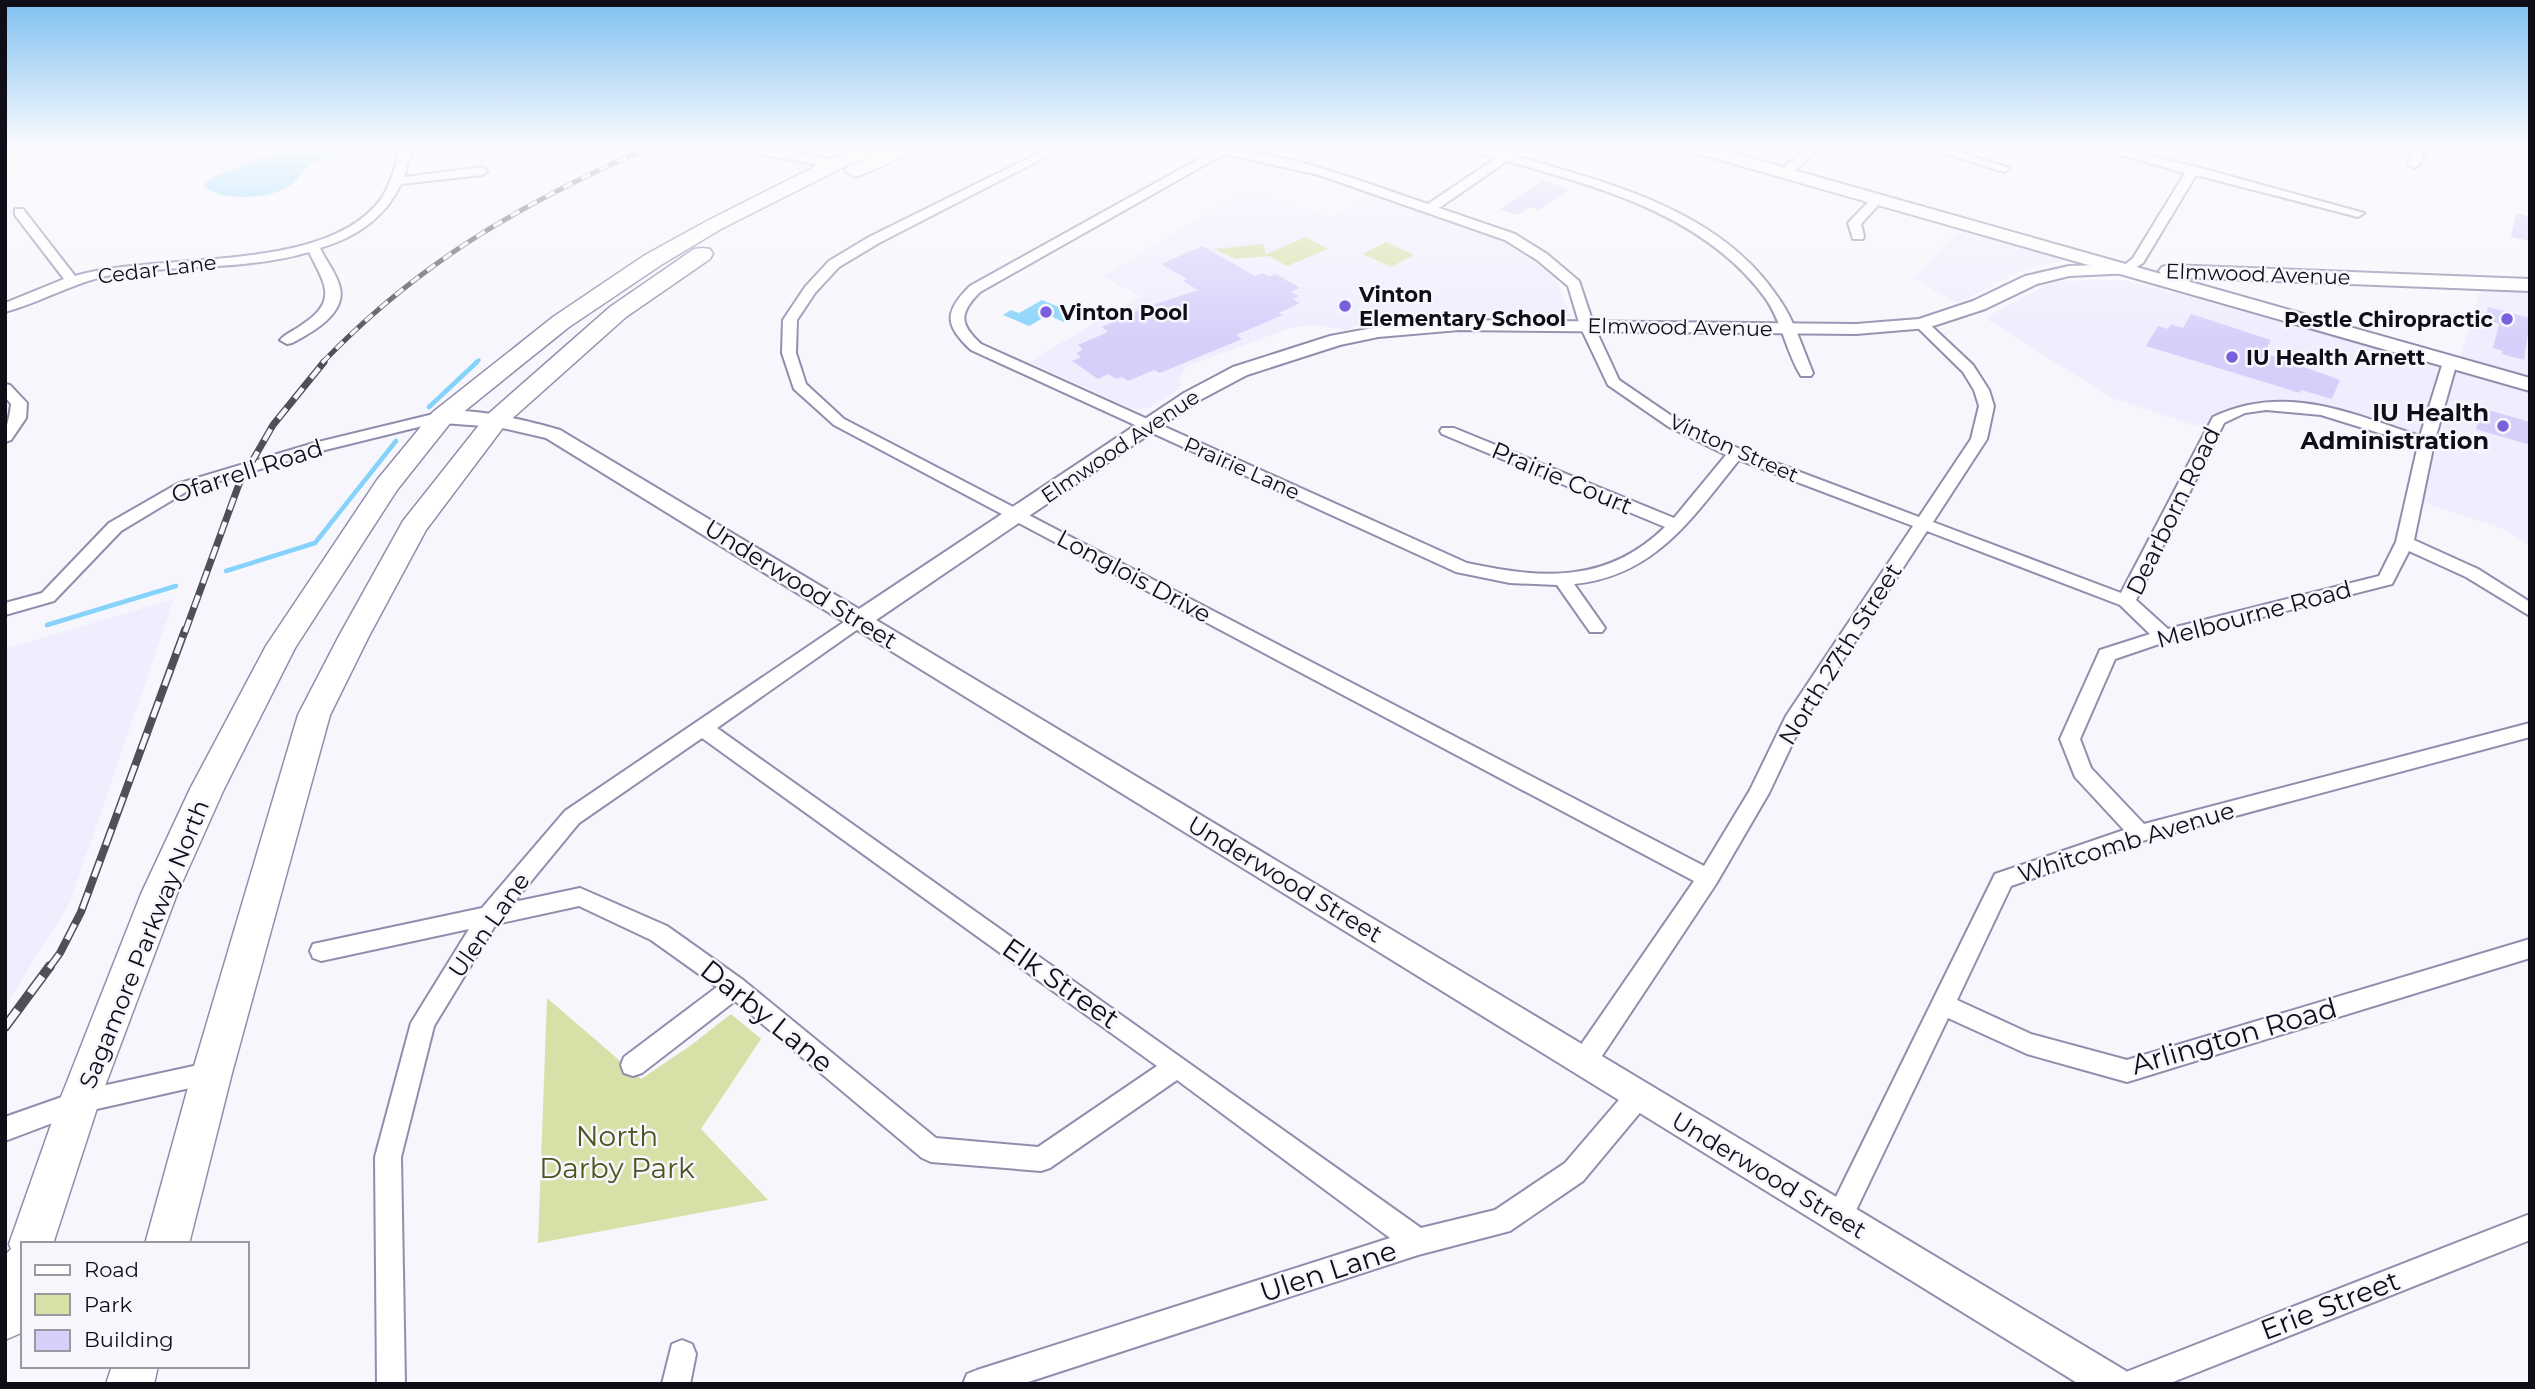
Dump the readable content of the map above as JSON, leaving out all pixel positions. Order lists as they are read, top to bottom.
{
  "streets": {
    "main road": ["Elmwood Avenue", "Sagamore Parkway North"],
    "street": [
      "Cedar Lane",
      "Vinton Street",
      "Prairie Lane",
      "Ofarrell Road",
      "Prairie Court",
      "Dearborn Road",
      "Longlois Drive",
      "Underwood Street",
      "Melbourne Road",
      "North 27th Street",
      "Whitcomb Avenue",
      "Ulen Lane",
      "Elk Street",
      "Darby Lane",
      "Arlington Road",
      "Erie Street"
    ]
  },
  "crossings": [
    ["Elmwood Avenue", "Vinton Street"],
    ["Elmwood Avenue", "Prairie Lane"],
    ["Elmwood Avenue", "Longlois Drive"],
    ["Elmwood Avenue", "Underwood Street"],
    ["Elmwood Avenue", "North 27th Street"],
    ["Elmwood Avenue", "Ulen Lane"],
    ["Vinton Street", "Prairie Lane"],
    ["Vinton Street", "Dearborn Road"],
    ["Vinton Street", "North 27th Street"],
    ["Prairie Lane", "Prairie Court"],
    ["Ofarrell Road", "Underwood Street"],
    ["Ofarrell Road", "Sagamore Parkway North"],
    ["Dearborn Road", "Melbourne Road"],
    ["Longlois Drive", "North 27th Street"],
    ["Underwood Street", "North 27th Street"],
    ["Underwood Street", "Whitcomb Avenue"],
    ["Underwood Street", "Ulen Lane"],
    ["Underwood Street", "Sagamore Parkway North"],
    ["Melbourne Road", "Whitcomb Avenue"],
    ["Whitcomb Avenue", "Arlington Road"],
    ["Ulen Lane", "Elk Street"],
    ["Ulen Lane", "Darby Lane"],
    ["Elk Street", "Darby Lane"]
  ],
  "parks": ["North Darby Park"],
  "places": [
    "Vinton Elementary School",
    "Vinton Pool",
    "Pestle Chiropractic",
    "IU Health Arnett",
    "IU Health Administration"
  ],
  "legend": ["Road", "Park", "Building"]
}
